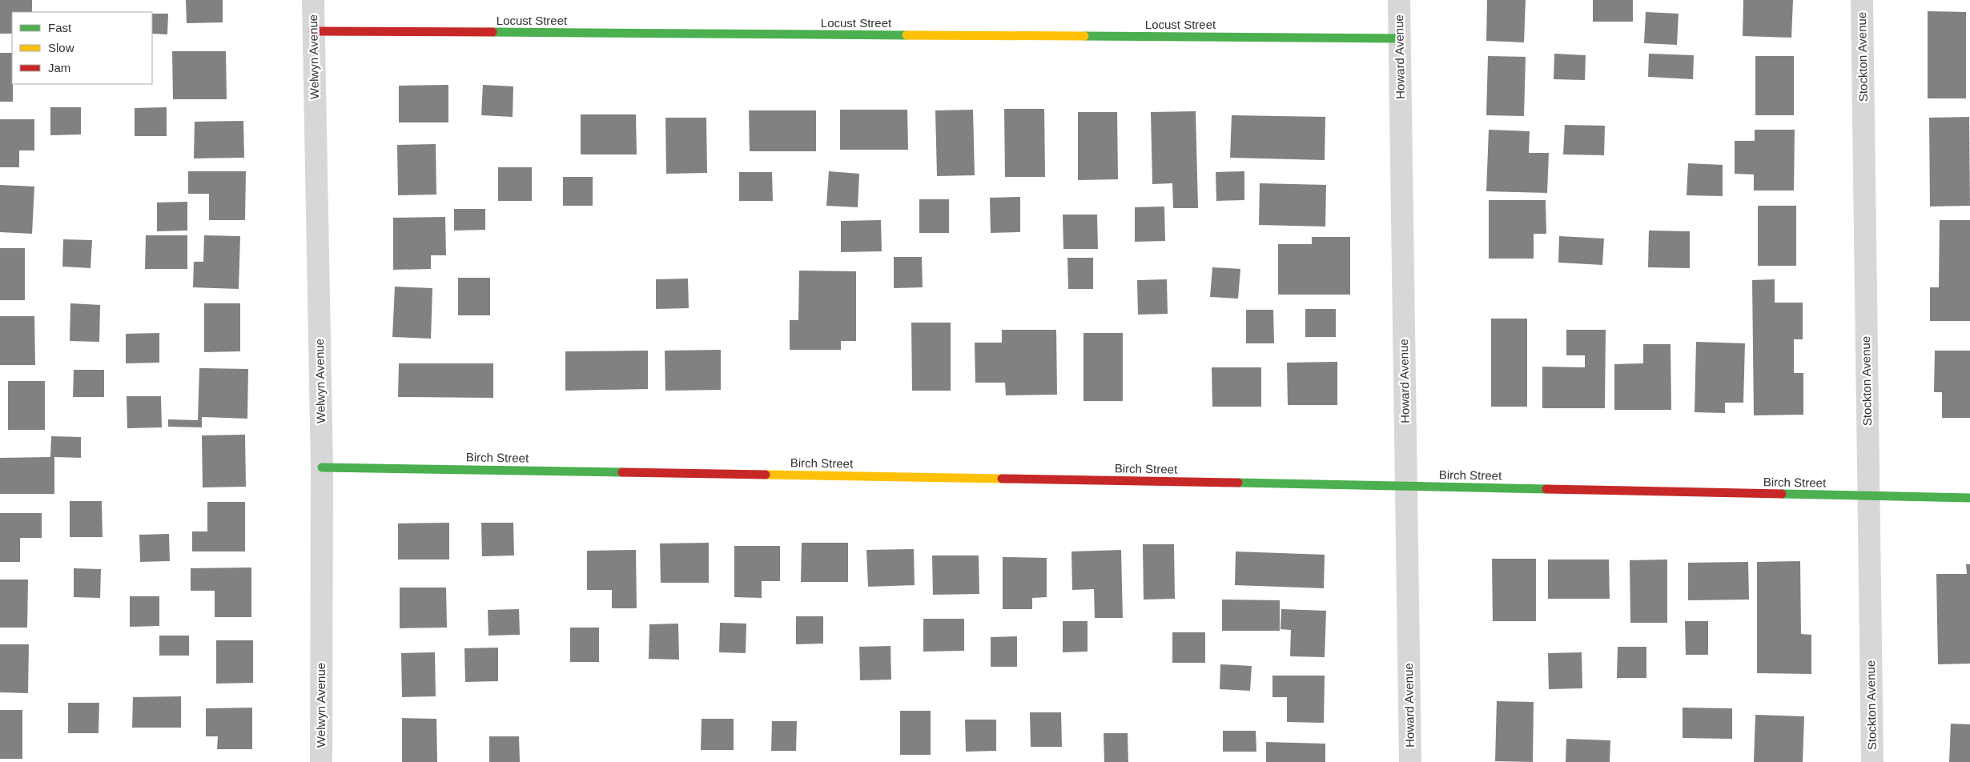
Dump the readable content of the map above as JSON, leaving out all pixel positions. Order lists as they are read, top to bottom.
{
  "streets": {
    "street": [
      "Locust Street",
      "Welwyn Avenue",
      "Howard Avenue",
      "Stockton Avenue",
      "Birch Street"
    ]
  },
  "crossings": [
    ["Locust Street", "Welwyn Avenue"],
    ["Locust Street", "Howard Avenue"],
    ["Welwyn Avenue", "Birch Street"],
    ["Howard Avenue", "Birch Street"],
    ["Stockton Avenue", "Birch Street"]
  ],
  "legend": ["Fast", "Slow", "Jam"]
}
